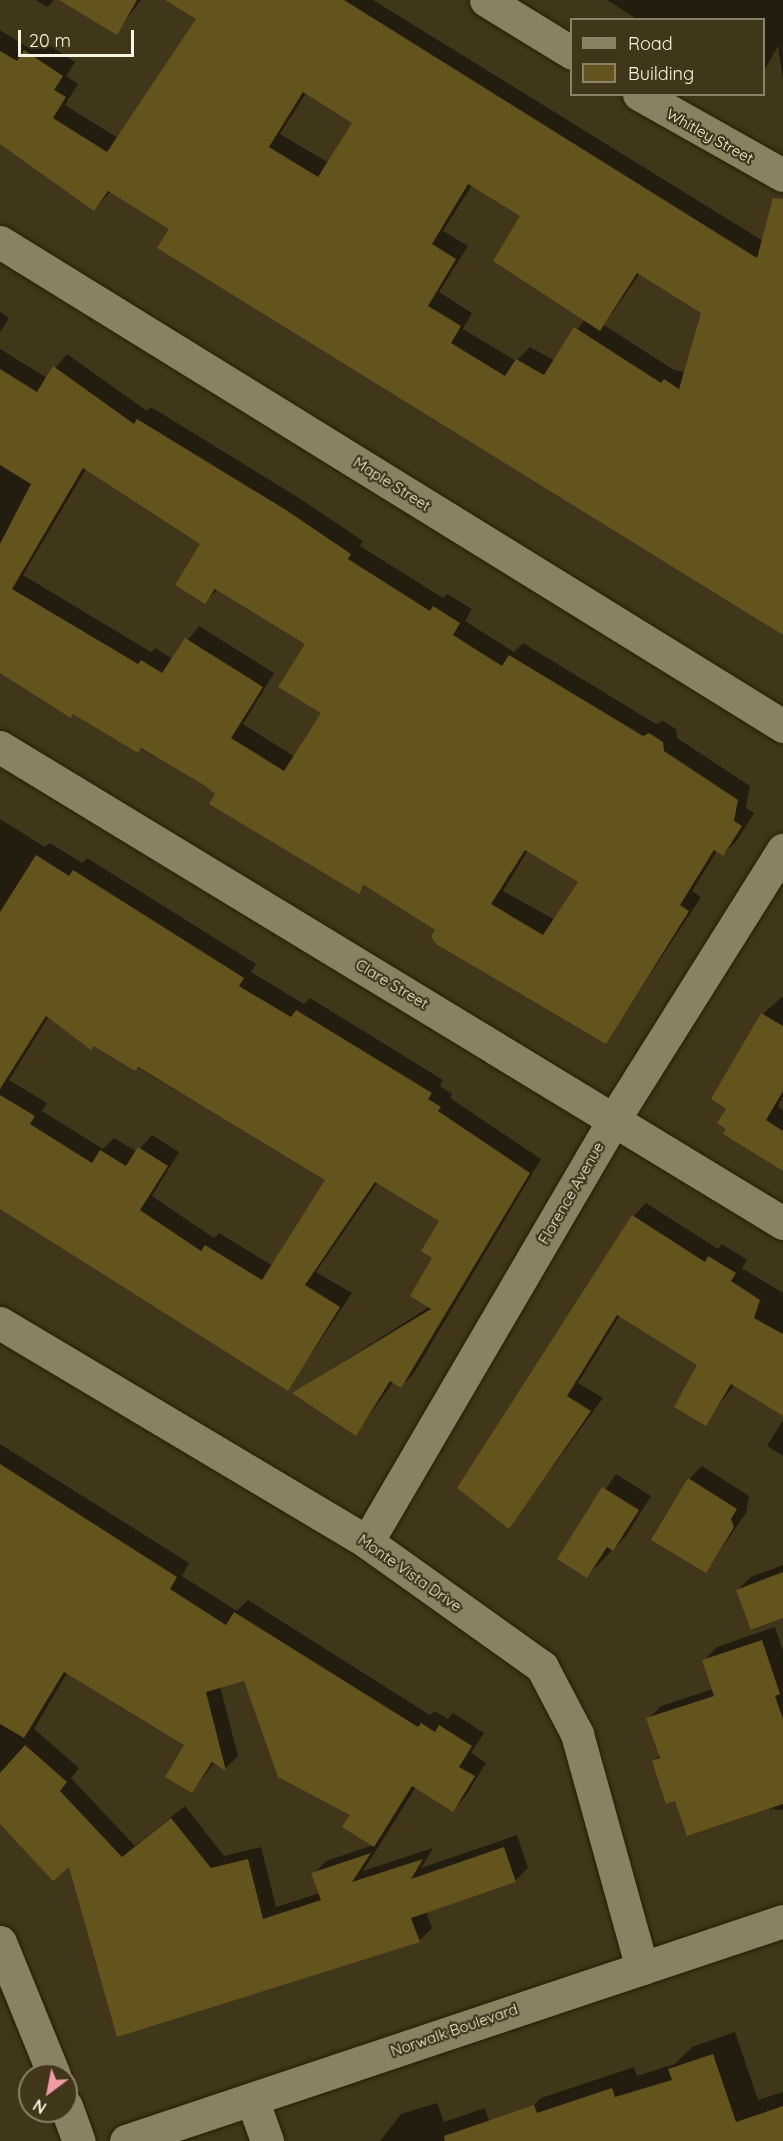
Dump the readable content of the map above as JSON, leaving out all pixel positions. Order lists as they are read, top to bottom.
{
  "streets": {
    "street": [
      "Whitley Street",
      "Maple Street",
      "Clare Street",
      "Florence Avenue",
      "Monte Vista Drive",
      "Norwalk Boulevard"
    ]
  },
  "crossings": [
    ["Clare Street", "Florence Avenue"],
    ["Florence Avenue", "Monte Vista Drive"],
    ["Monte Vista Drive", "Norwalk Boulevard"]
  ],
  "legend": ["Road", "Building"],
  "scale_bar": "20 m",
  "north": "bottom left"
}
